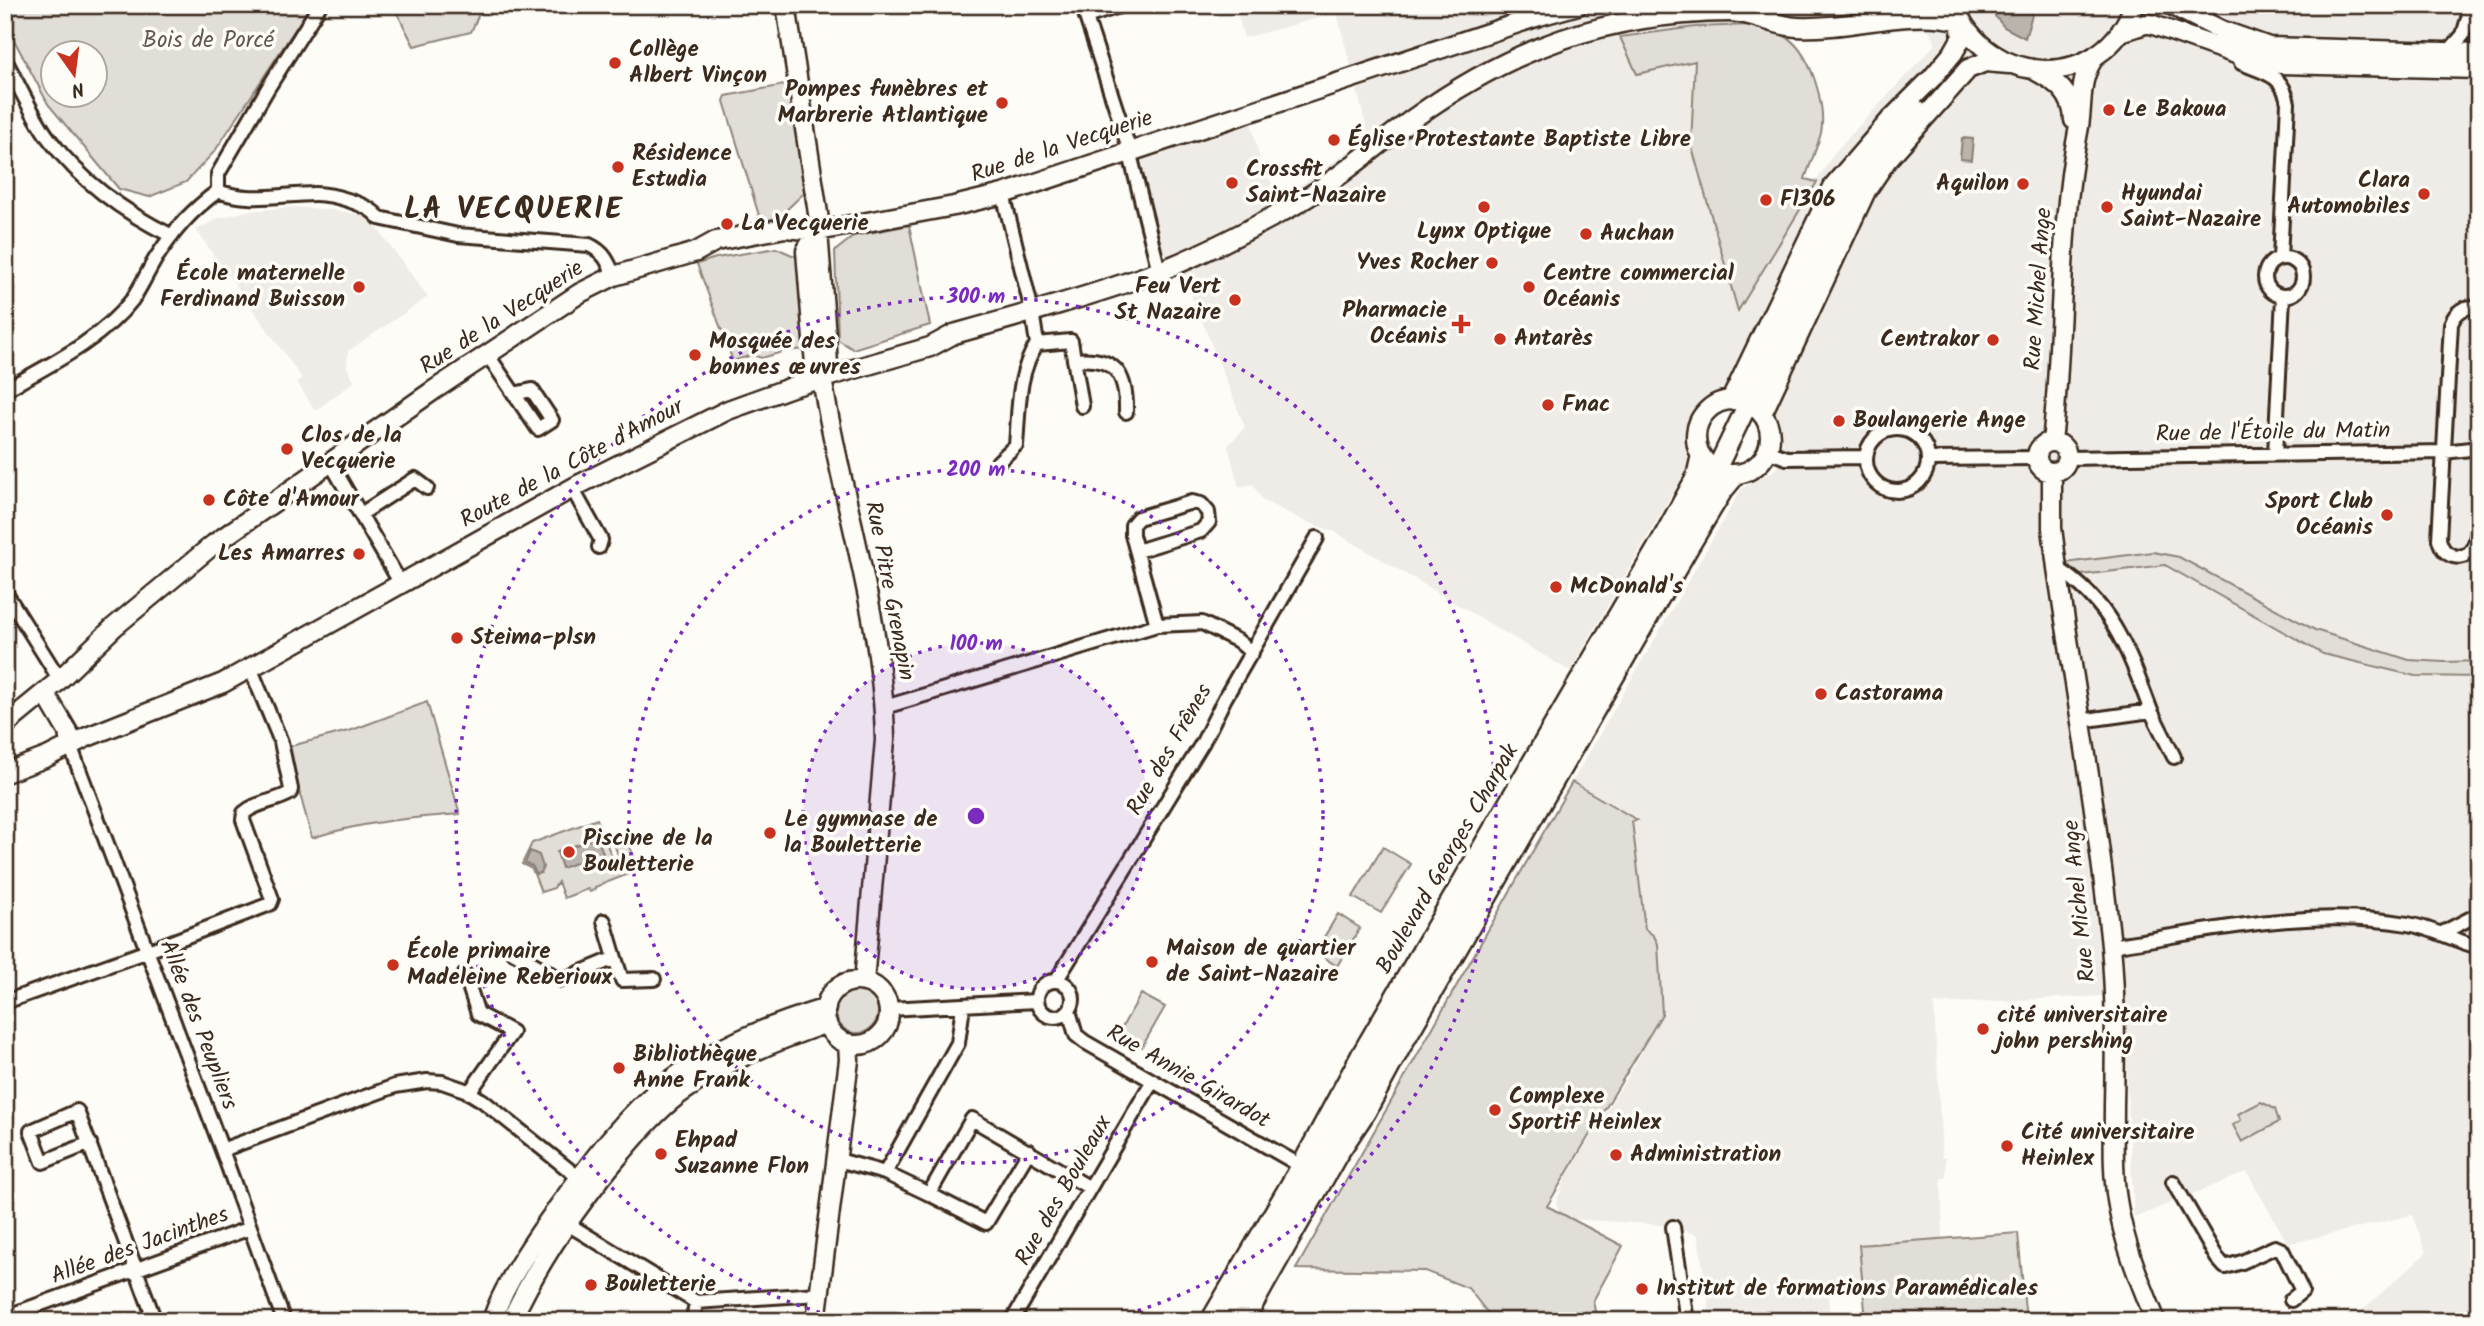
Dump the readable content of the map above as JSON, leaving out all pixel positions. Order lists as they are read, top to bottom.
{
  "streets": {
    "main road": [
      "Rue de la Vecquerie",
      "Rue Michel Ange",
      "Route de la Côte d'Amour",
      "Rue Pitre Grenapin",
      "Boulevard Georges Charpak"
    ],
    "street": [
      "Rue de l'Étoile du Matin",
      "Rue des Frênes",
      "Allée des Peupliers",
      "Rue Annie Girardot",
      "Rue des Bouleaux",
      "Allée des Jacinthes"
    ]
  },
  "crossings": [
    ["Rue de la Vecquerie", "Rue Pitre Grenapin"],
    ["Rue Michel Ange", "Rue de l'Étoile du Matin"],
    ["Route de la Côte d'Amour", "Rue Pitre Grenapin"],
    ["Route de la Côte d'Amour", "Allée des Peupliers"],
    ["Rue des Frênes", "Rue Annie Girardot"],
    ["Boulevard Georges Charpak", "Rue Annie Girardot"],
    ["Allée des Peupliers", "Allée des Jacinthes"],
    ["Rue Annie Girardot", "Rue des Bouleaux"]
  ],
  "districts": ["LA VECQUERIE"],
  "parks": ["Bois de Porcé"],
  "places": {
    "other": [
      "Collège Albert Vinçon",
      "Pompes funèbres et Marbrerie Atlantique",
      "Le Bakoua",
      "Église Protestante Baptiste Libre",
      "Résidence Estudia",
      "Crossfit Saint-Nazaire",
      "Aquilon",
      "Clara Automobiles",
      "Fl306",
      "Lynx Optique",
      "Hyundai Saint-Nazaire",
      "La Vecquerie",
      "Auchan",
      "Yves Rocher",
      "École maternelle Ferdinand Buisson",
      "Centre commercial Océanis",
      "Feu Vert St Nazaire",
      "Antarès",
      "Centrakor",
      "Mosquée des bonnes œuvres",
      "Fnac",
      "Boulangerie Ange",
      "Clos de la Vecquerie",
      "Côte d'Amour",
      "Sport Club Océanis",
      "Les Amarres",
      "McDonald's",
      "Steima-plsn",
      "Castorama",
      "Le gymnase de la Bouletterie",
      "Piscine de la Bouletterie",
      "Maison de quartier de Saint-Nazaire",
      "École primaire Madeleine Reberioux",
      "cité universitaire john pershing",
      "Bibliothèque Anne Frank",
      "Complexe Sportif Heinlex",
      "Cité universitaire Heinlex",
      "Ehpad Suzanne Flon",
      "Administration",
      "Bouletterie",
      "Institut de formations Paramédicales"
    ],
    "health": ["Pharmacie Océanis"]
  },
  "north": "bottom",
  "rings": ["300 m", "200 m", "100 m"]
}
